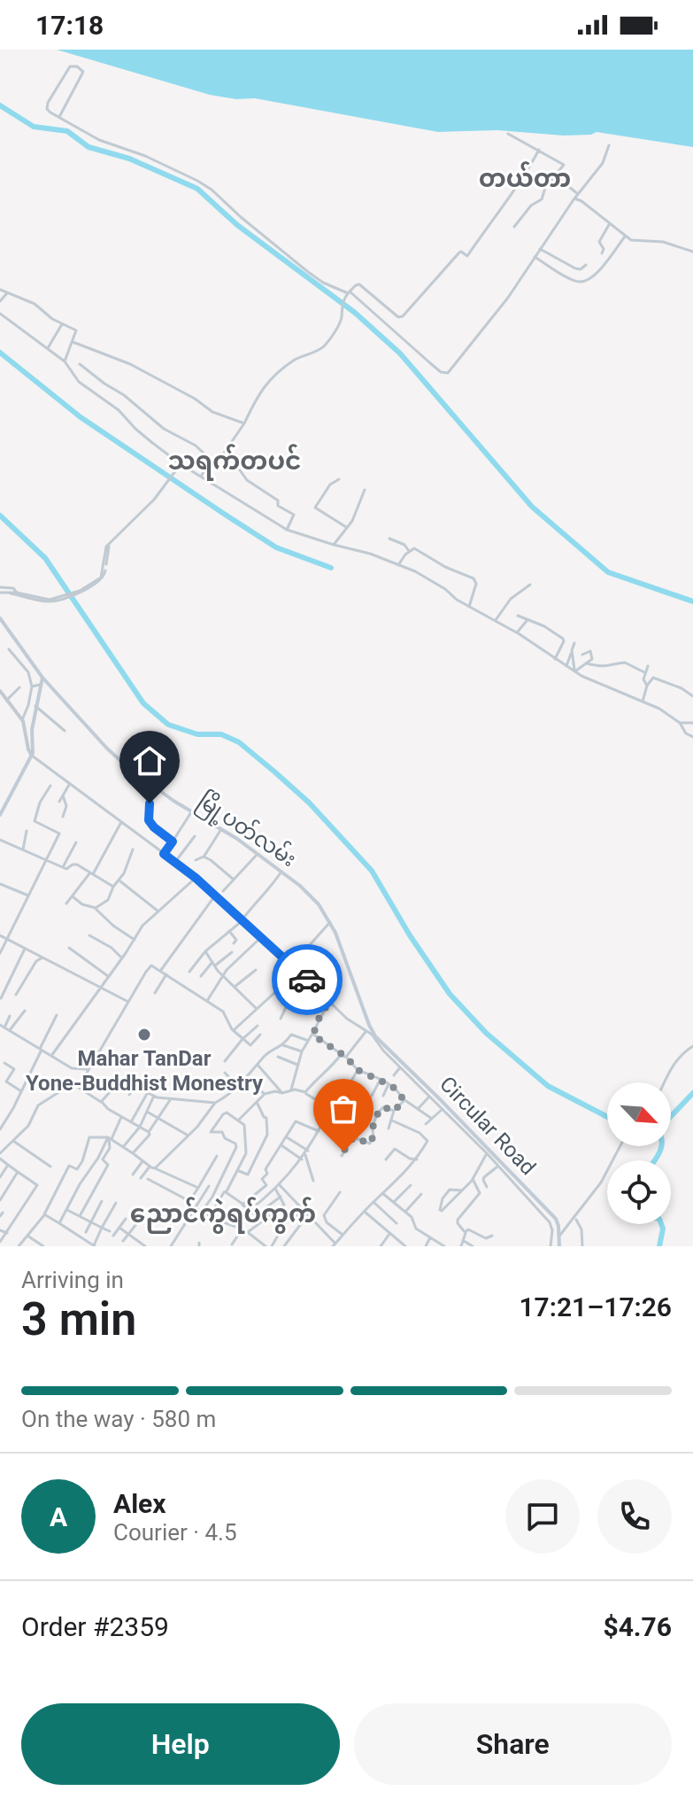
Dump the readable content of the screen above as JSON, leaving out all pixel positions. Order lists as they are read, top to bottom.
{
  "streets": {
    "main road": ["မြို့ပတ်လမ်း", "Circular Road"]
  },
  "crossings": [
    ["မြို့ပတ်လမ်း", "Circular Road"]
  ],
  "districts": ["တယ်တာ", "သရက်တပင်", "ညောင်ကွဲရပ်ကွက်"],
  "places": ["Mahar TanDar Yone-Buddhist Monestry"],
  "north": "bottom right",
  "page": {
    "status": "17:18",
    "heading": ["3 min", "Arriving in", "17:21–17:26"],
    "panel": [
      "Alex",
      "Courier · 4.5",
      "Order #2359",
      "$4.76"
    ],
    "bar": "On the way · 580 m",
    "round": "A",
    "buttons": ["Help", "Share"]
  }
}
